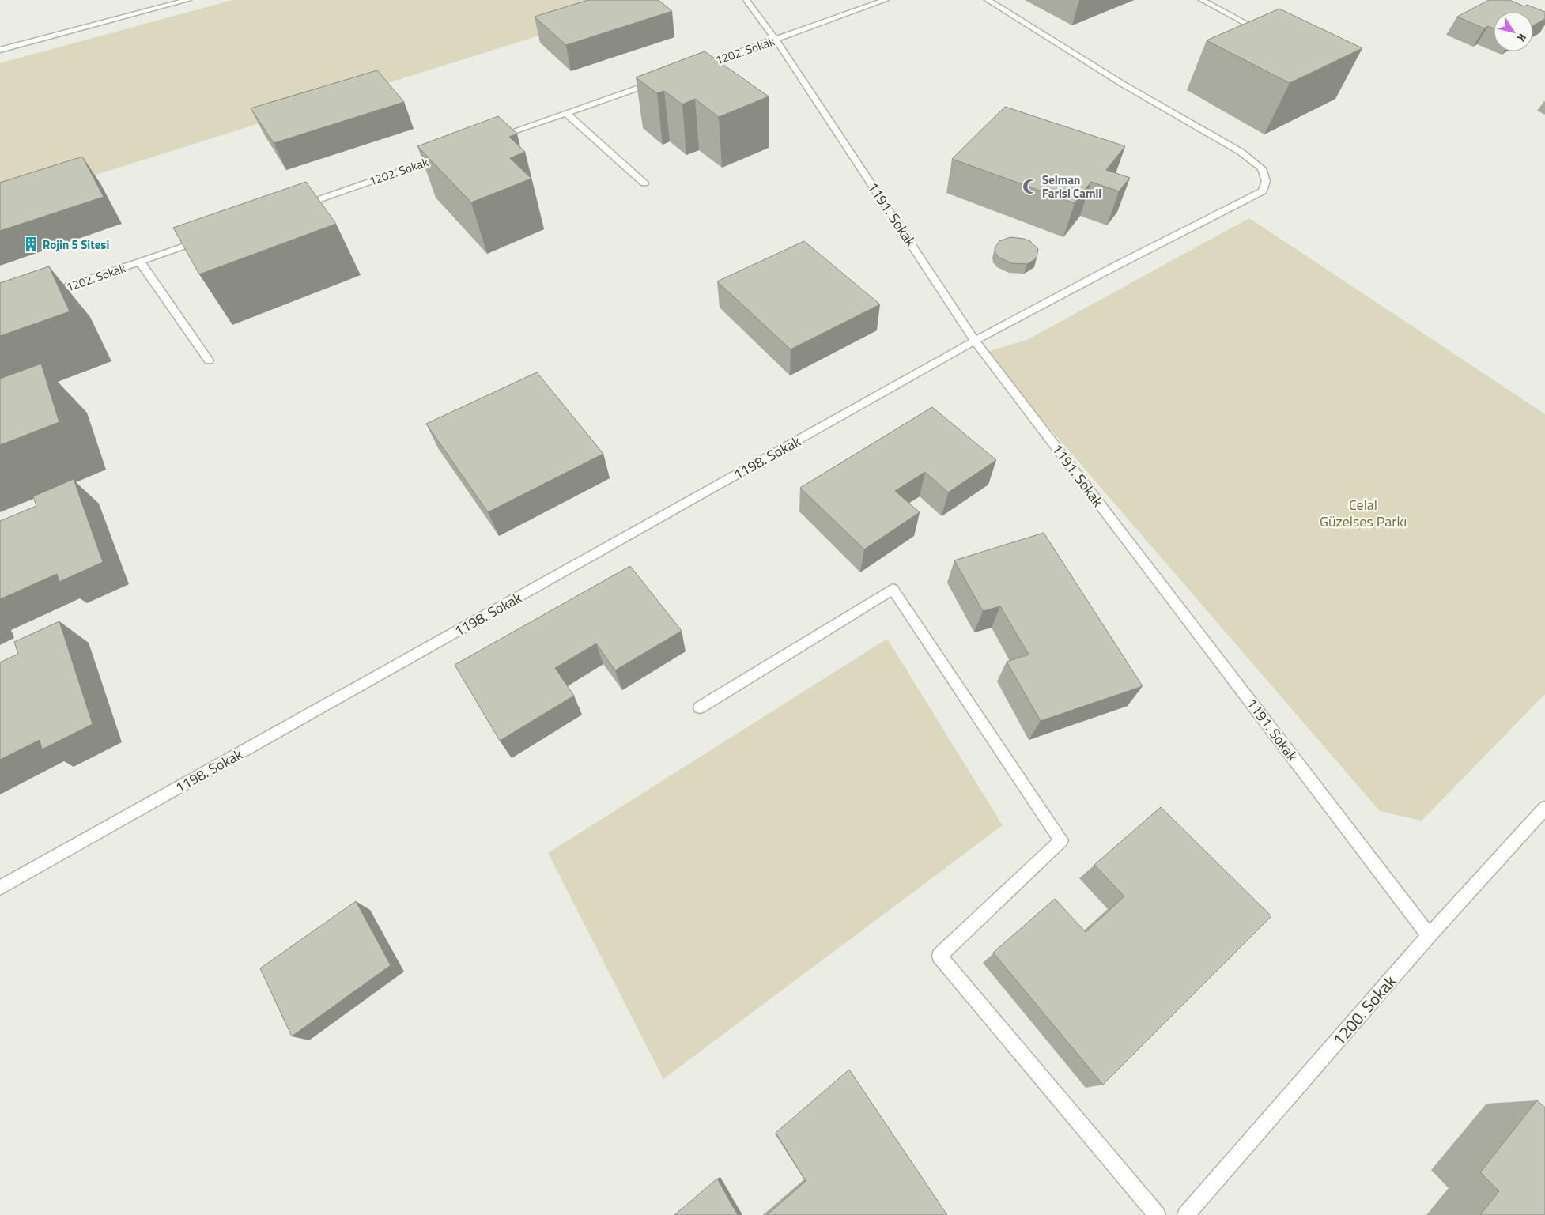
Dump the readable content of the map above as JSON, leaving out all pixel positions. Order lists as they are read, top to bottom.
{
  "streets": {
    "street": [
      "1202. Sokak",
      "1191. Sokak",
      "1198. Sokak",
      "1200. Sokak"
    ]
  },
  "crossings": [
    ["1202. Sokak", "1191. Sokak"],
    ["1191. Sokak", "1198. Sokak"],
    ["1191. Sokak", "1200. Sokak"]
  ],
  "parks": ["Celal Güzelses Parkı"],
  "places": {
    "mosque": ["Selman Farisi Camii"],
    "building": ["Rojin 5 Sitesi"]
  },
  "north": "bottom right"
}
